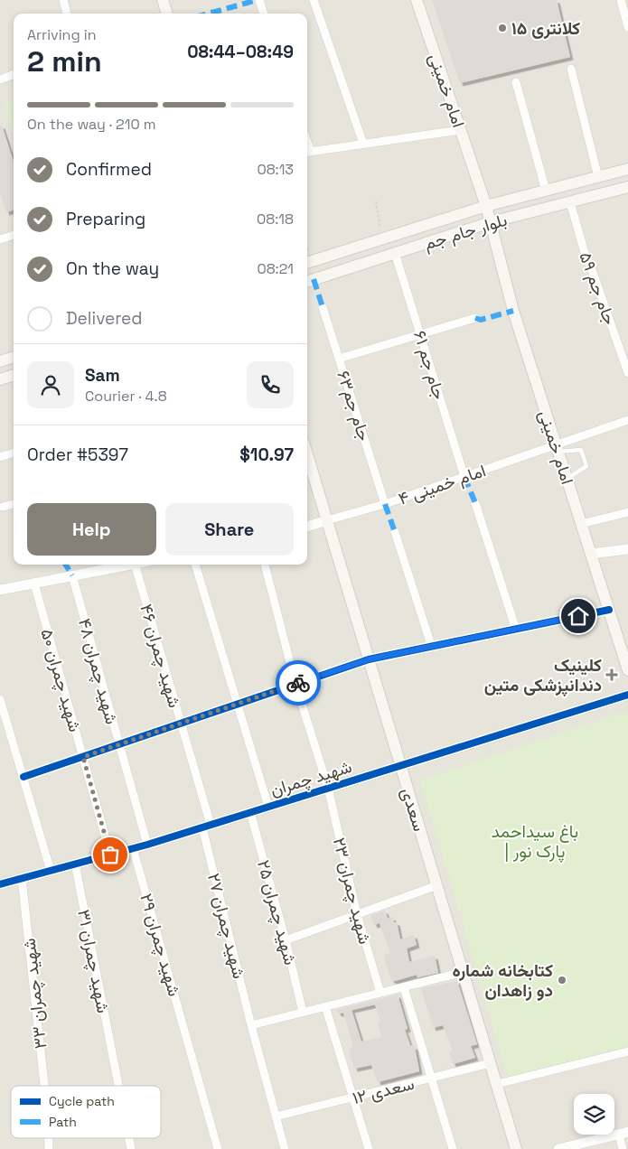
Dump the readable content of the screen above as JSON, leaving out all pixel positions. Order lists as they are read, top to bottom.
{
  "streets": {
    "main road": ["امام خمینی", "بلوار جام جم", "سعدی"],
    "street": [
      "جام جم ۵۹",
      "جام جم ۶۱",
      "جام جم۶۳",
      "امام خمینی ۴",
      "شهید چمران ۴۶",
      "شهید چمران ۴۸",
      "شهید چمران ۵۰",
      "شهید چمران",
      "شهید چمران ۲۳",
      "شهید چمران ۲۵",
      "شهید چمران ۲۷",
      "شهید چمران ۲۹",
      "شهید چمران ۳۱",
      "شهید چمران ۳۳",
      "سعدی ۱۲"
    ]
  },
  "crossings": [
    ["امام خمینی", "بلوار جام جم"],
    ["امام خمینی", "امام خمینی ۴"],
    ["بلوار جام جم", "جام جم ۵۹"],
    ["بلوار جام جم", "جام جم ۶۱"],
    ["جام جم ۶۱", "امام خمینی ۴"],
    ["جام جم۶۳", "امام خمینی ۴"],
    ["امام خمینی ۴", "سعدی"],
    ["شهید چمران ۴۶", "شهید چمران"],
    ["شهید چمران ۴۶", "شهید چمران ۲۷"],
    ["شهید چمران ۴۸", "شهید چمران"],
    ["شهید چمران ۵۰", "شهید چمران"],
    ["شهید چمران", "سعدی"],
    ["شهید چمران", "شهید چمران ۲۳"],
    ["شهید چمران", "شهید چمران ۲۵"],
    ["شهید چمران", "شهید چمران ۲۷"],
    ["شهید چمران", "شهید چمران ۲۹"],
    ["شهید چمران", "شهید چمران ۳۱"],
    ["شهید چمران", "شهید چمران ۳۳"],
    ["سعدی", "سعدی ۱۲"],
    ["شهید چمران ۲۷", "سعدی ۱۲"]
  ],
  "parks": ["باغ سیداحمد | پارک نور"],
  "places": {
    "other": ["کلانتری ۱۵", "کتابخانه شماره دو زاهدان"],
    "health": ["کلینیک دندانپزشکی متین"]
  },
  "legend": ["Cycle path", "Path"],
  "page": {
    "heading": ["2 min", "Arriving in", "08:44–08:49"],
    "panel": [
      "Sam",
      "Courier · 4.8",
      "Order #5397",
      "$10.97"
    ],
    "bar": "On the way · 210 m",
    "list": [
      ["Confirmed", "08:13"],
      ["Preparing", "08:18"],
      ["On the way", "08:21"],
      "Delivered"
    ],
    "buttons": ["Help", "Share"]
  }
}
